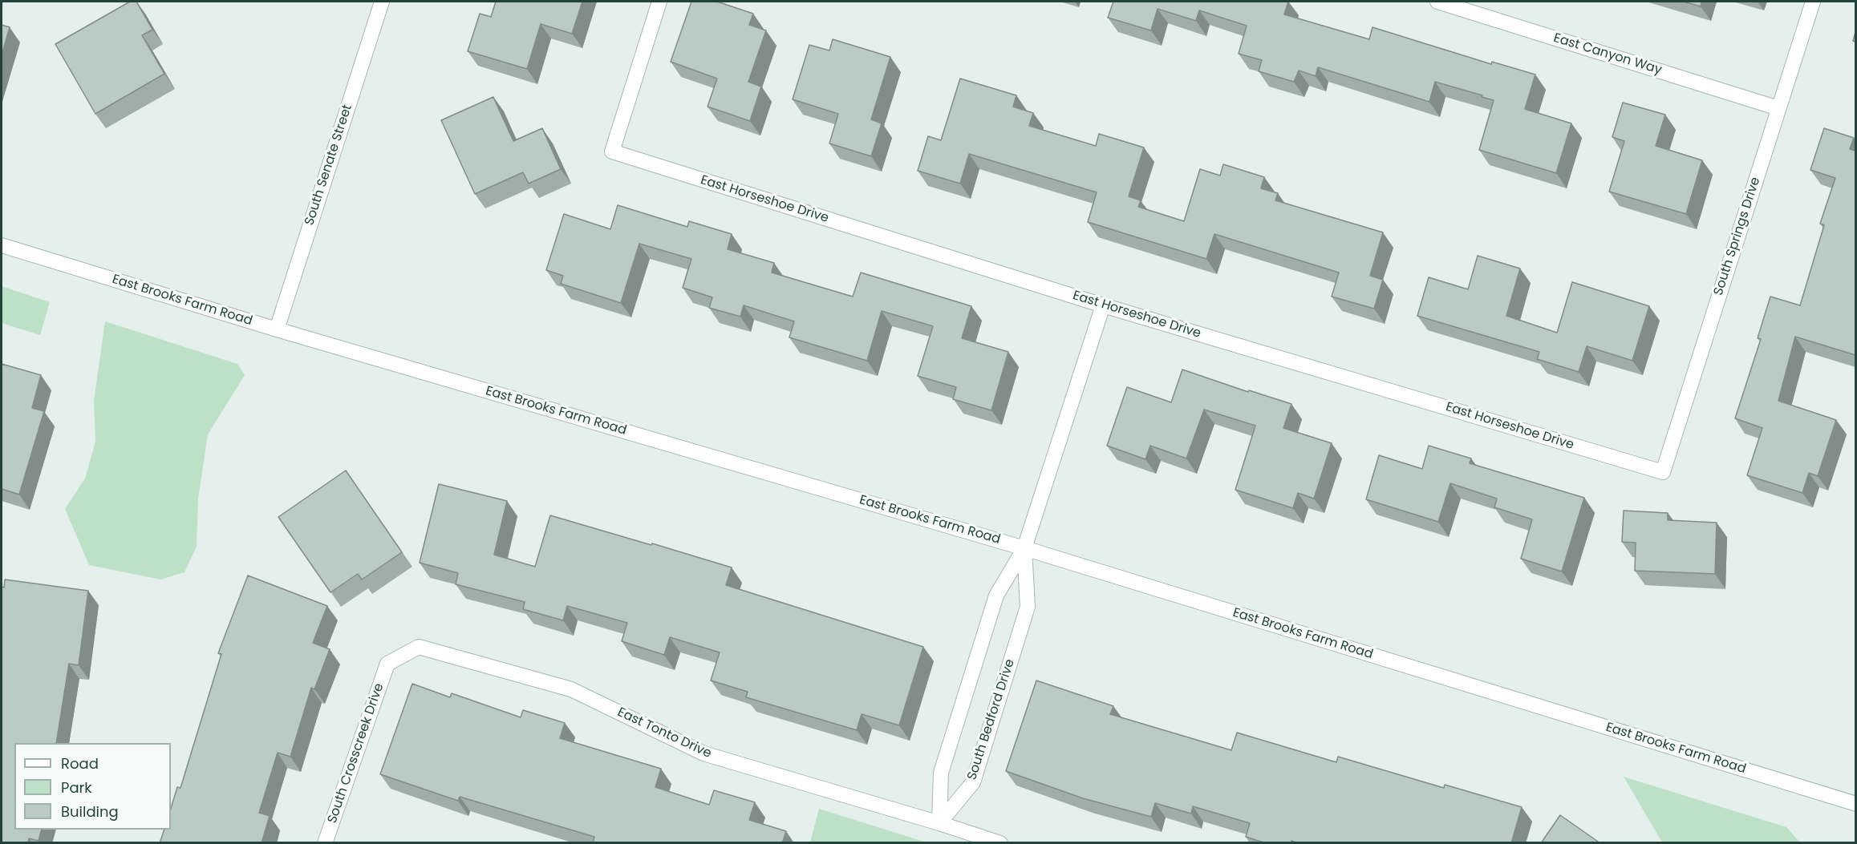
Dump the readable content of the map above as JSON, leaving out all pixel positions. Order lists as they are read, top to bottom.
{
  "streets": {
    "street": [
      "East Canyon Way",
      "South Senate Street",
      "East Horseshoe Drive",
      "South Springs Drive",
      "East Brooks Farm Road",
      "South Bedford Drive",
      "East Tonto Drive",
      "South Crosscreek Drive"
    ]
  },
  "crossings": [
    ["East Canyon Way", "South Springs Drive"],
    ["South Senate Street", "East Brooks Farm Road"],
    ["East Horseshoe Drive", "South Springs Drive"],
    ["East Horseshoe Drive", "South Bedford Drive"],
    ["East Brooks Farm Road", "South Bedford Drive"],
    ["South Bedford Drive", "East Tonto Drive"],
    ["East Tonto Drive", "South Crosscreek Drive"]
  ],
  "legend": ["Road", "Park", "Building"]
}
